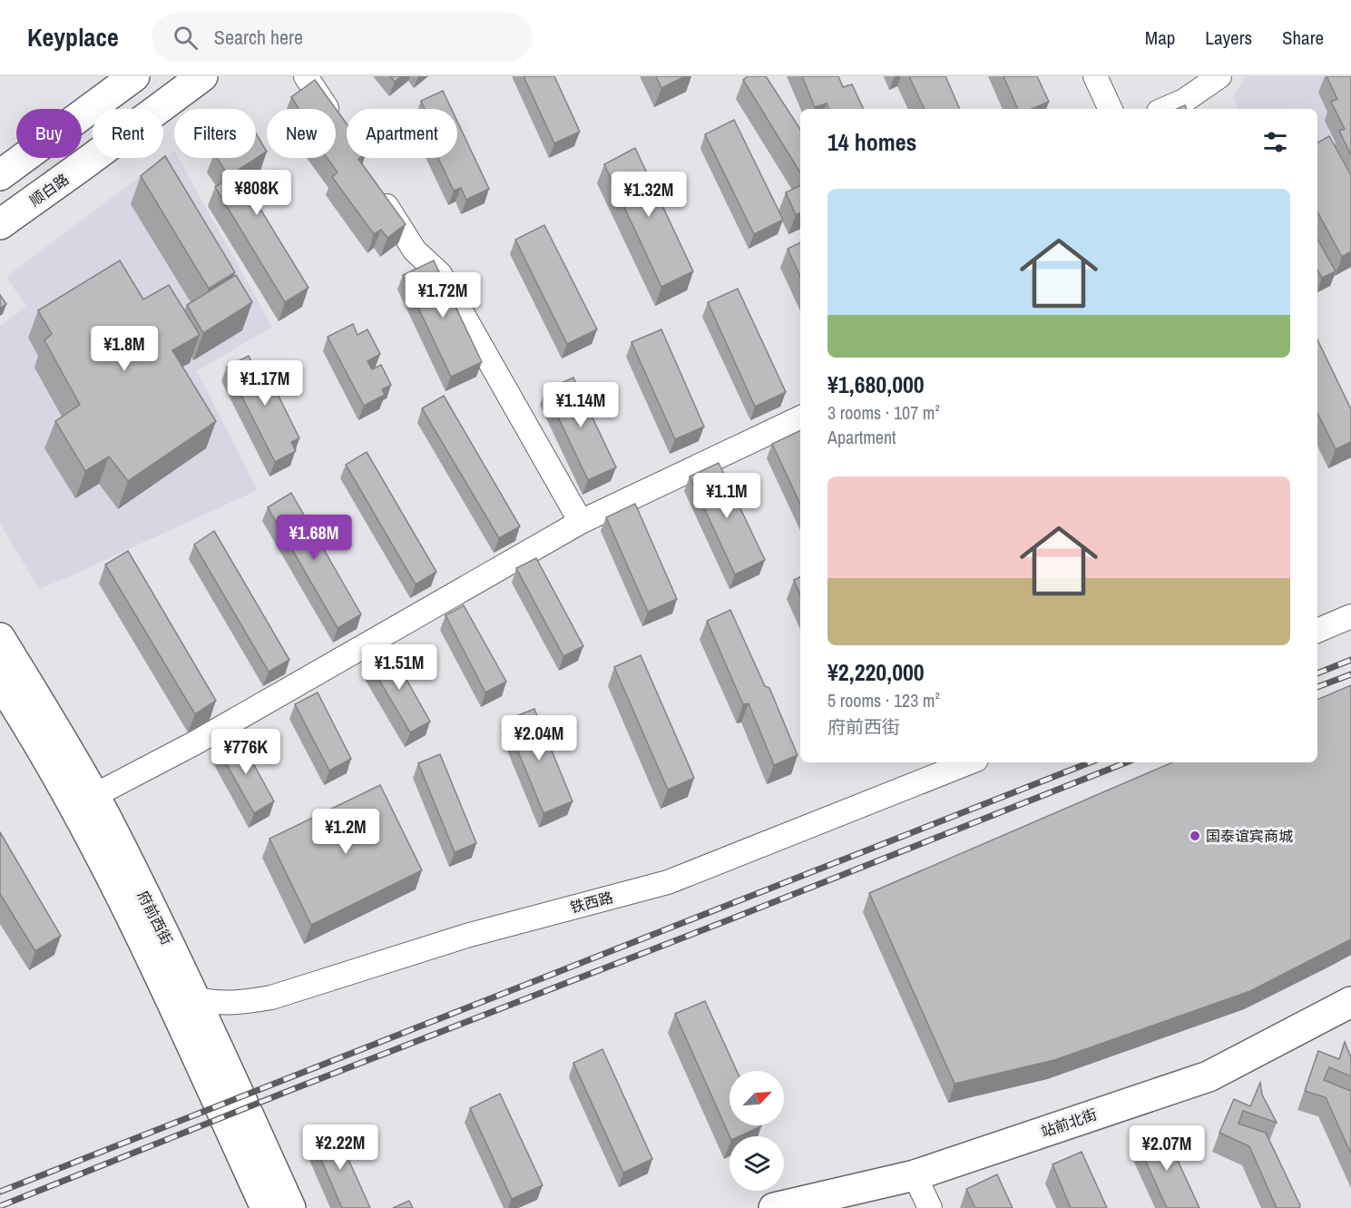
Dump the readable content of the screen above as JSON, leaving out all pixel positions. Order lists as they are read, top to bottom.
{
  "streets": {
    "main road": ["顺白路", "府前西街", "站前北街"],
    "street": ["铁西路"]
  },
  "crossings": [
    ["铁西路", "府前西街"]
  ],
  "places": ["国泰谊宾商城"],
  "north": "top right",
  "page": {
    "header": "Keyplace",
    "search": "Search here",
    "nav": ["Map", "Layers", "Share"],
    "chip": [
      "Buy",
      "Rent",
      "Filters",
      "New",
      "Apartment"
    ],
    "heading": "14 homes",
    "price": [
      "¥808K",
      "¥1.32M",
      "¥1.72M",
      "¥1.8M",
      "¥1.17M",
      "¥1.14M",
      "¥1.1M",
      "¥1.68M",
      "¥1.51M",
      "¥2.04M",
      "¥776K",
      "¥1.2M",
      "¥2.22M",
      "¥2.07M"
    ],
    "list": [
      {
        "name": "¥1,680,000",
        "note": "3 rooms · 107 m² · Apartment"
      },
      {
        "name": "¥2,220,000",
        "note": "5 rooms · 123 m² · 府前西街"
      }
    ]
  }
}
